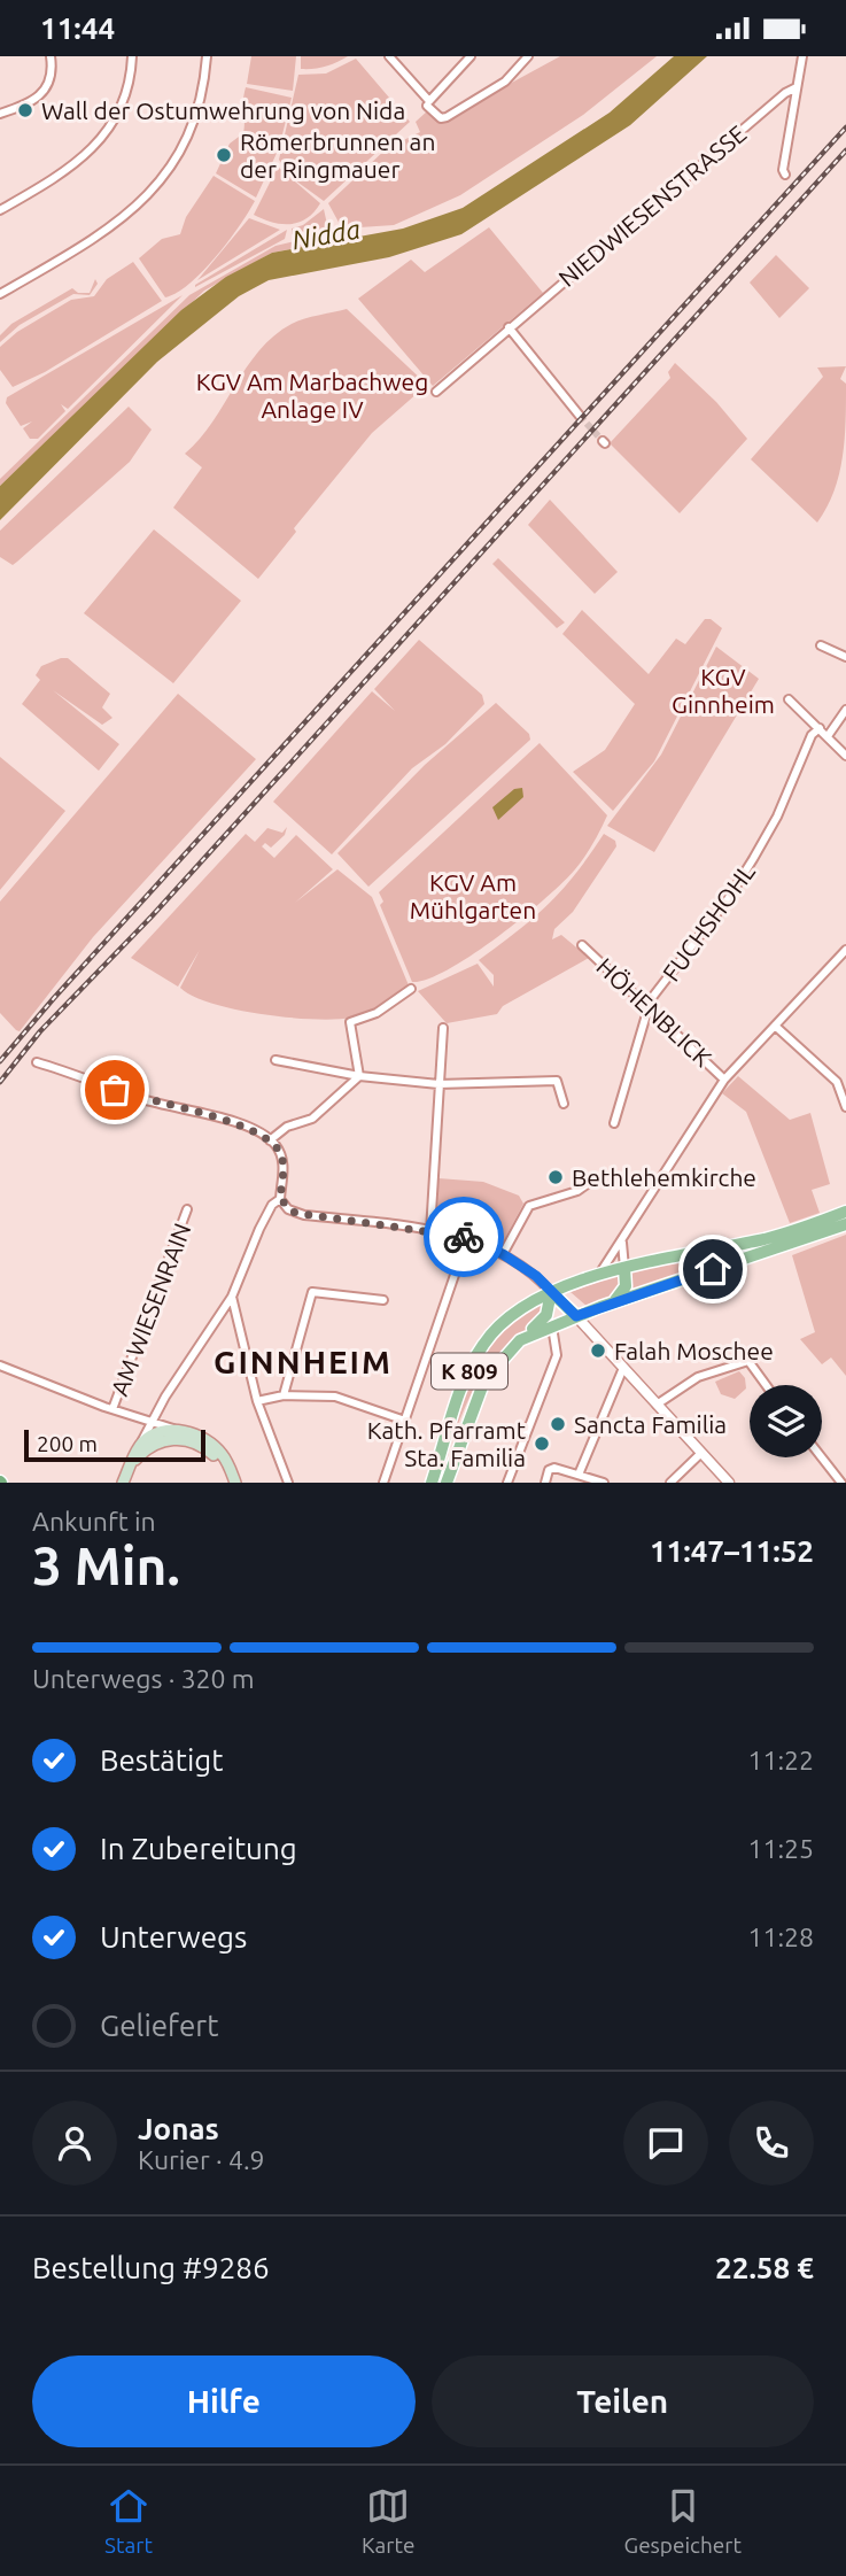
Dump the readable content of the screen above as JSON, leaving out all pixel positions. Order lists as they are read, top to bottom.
{
  "streets": {
    "main road": ["K 809"],
    "street": [
      "NIEDWIESENSTRASSE",
      "FUCHSHOHL",
      "HÖHENBLICK",
      "AM WIESENRAIN"
    ]
  },
  "crossings": [
    ["FUCHSHOHL", "HÖHENBLICK"]
  ],
  "districts": ["GINNHEIM"],
  "water": ["Nidda"],
  "parks": ["KGV Am Marbachweg Anlage IV", "KGV Ginnheim", "KGV Am Mühlgarten"],
  "places": [
    "Wall der Ostumwehrung von Nida",
    "Römerbrunnen an der Ringmauer",
    "Bethlehemkirche",
    "Falah Moschee",
    "Sancta Familia",
    "Kath. Pfarramt Sta. Familia"
  ],
  "scale_bar": "200 m",
  "page": {
    "status": "11:44",
    "scale": "200 m",
    "heading": ["3 Min.", "Ankunft in", "11:47–11:52"],
    "panel": [
      "Jonas",
      "Kurier · 4.9",
      "Bestellung #9286",
      "22.58 €"
    ],
    "bar": "Unterwegs · 320 m",
    "list": [
      ["Bestätigt", "11:22"],
      ["In Zubereitung", "11:25"],
      ["Unterwegs", "11:28"],
      "Geliefert"
    ],
    "buttons": ["Hilfe", "Teilen"],
    "tabs": ["Start", "Karte", "Gespeichert"]
  }
}
